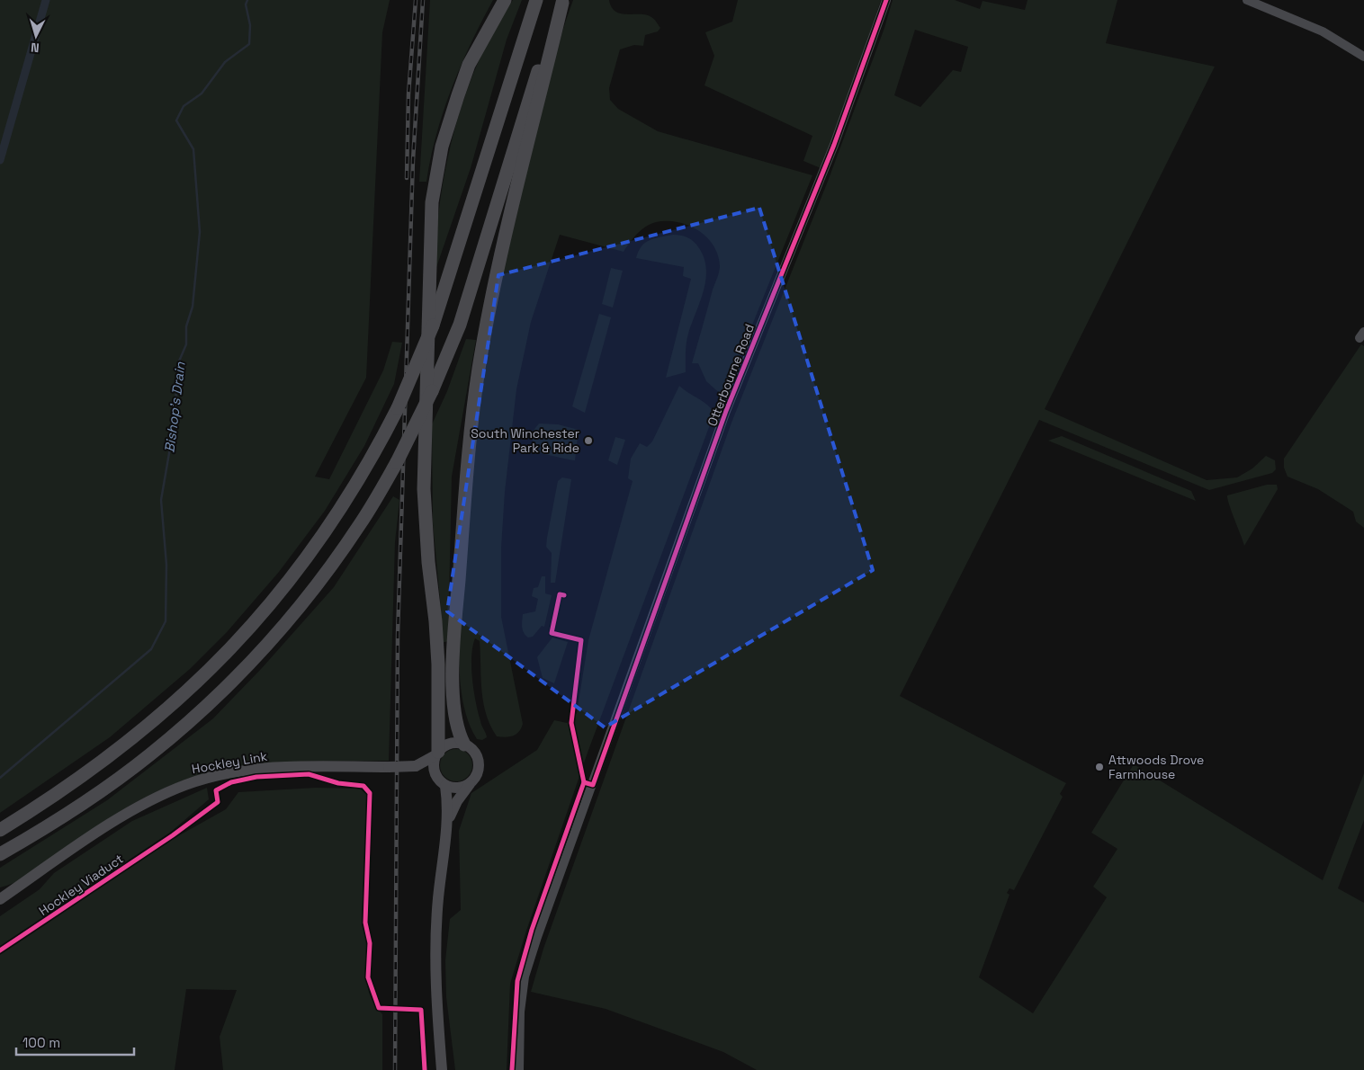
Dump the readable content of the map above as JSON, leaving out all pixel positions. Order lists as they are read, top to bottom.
{
  "streets": {
    "main road": ["Hockley Link"],
    "street": ["Otterbourne Road"],
    "cycle path": ["Hockley Viaduct"]
  },
  "water": ["Bishop's Drain"],
  "places": ["South Winchester Park & Ride", "Attwoods Drove Farmhouse"],
  "scale_bar": "100 m",
  "north": "bottom"
}
